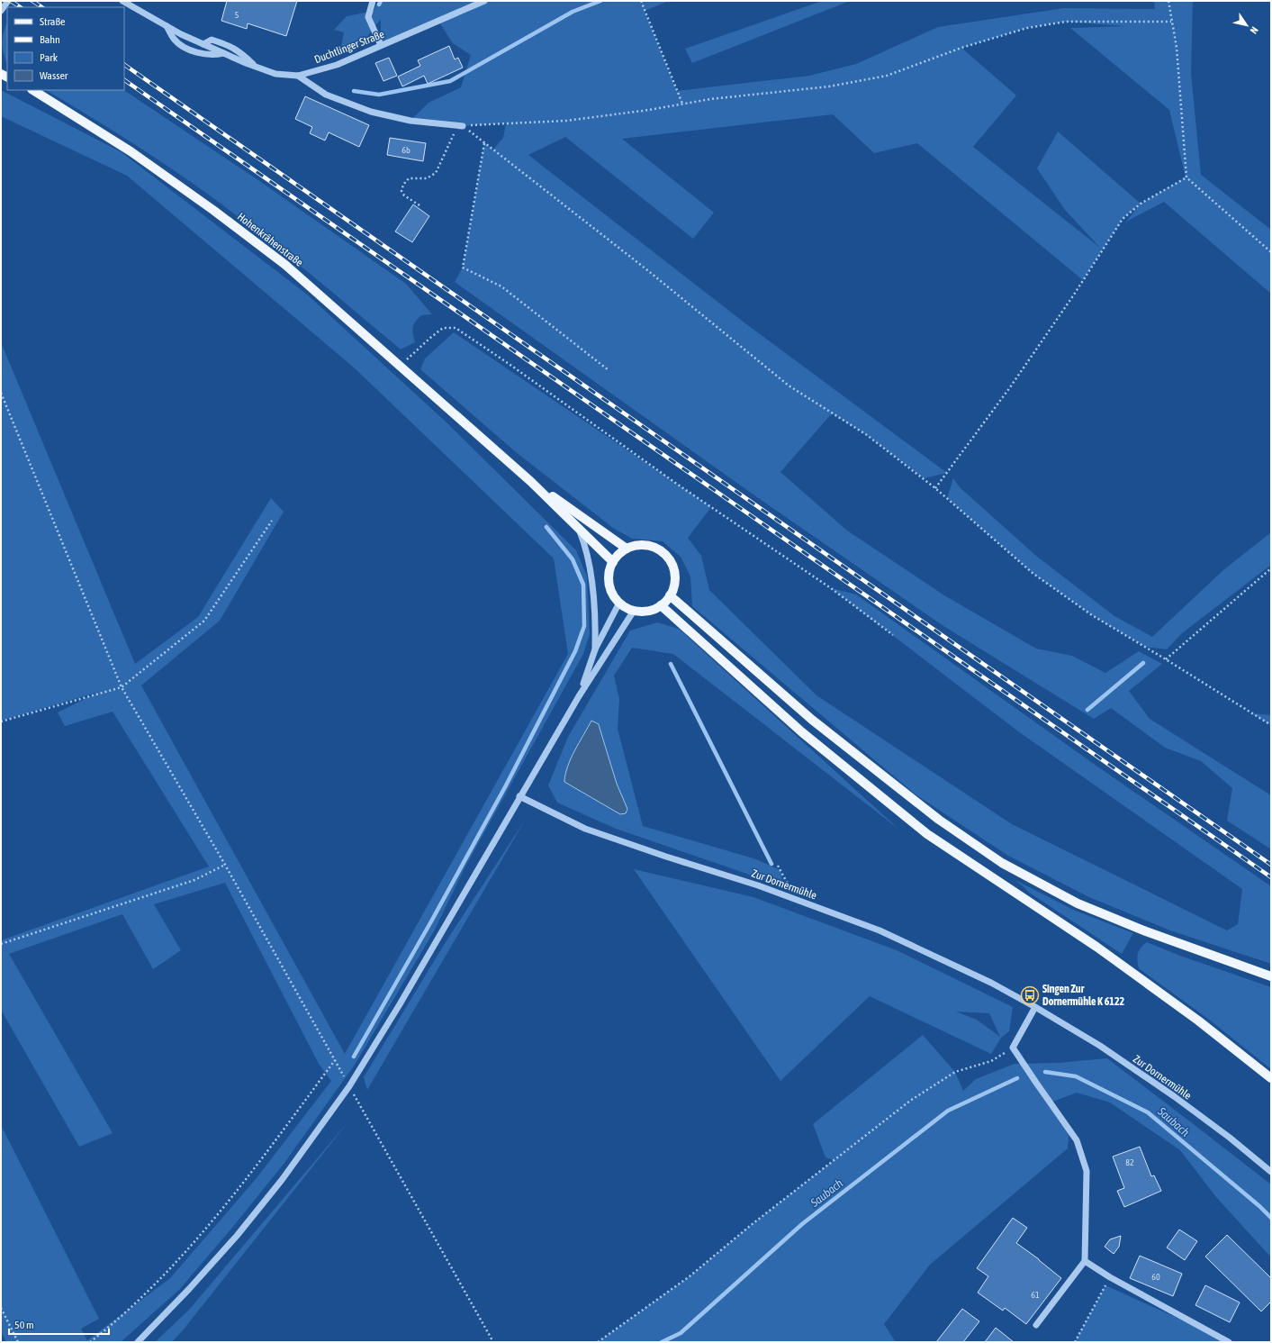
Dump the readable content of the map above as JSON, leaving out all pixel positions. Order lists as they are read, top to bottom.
{
  "streets": {
    "main road": ["Hohenkrähenstraße"],
    "street": ["Duchtlinger Straße", "Zur Dornermühle"]
  },
  "water": ["Saubach"],
  "places": {
    "bus stop": ["Singen Zur Dornermühle K 6122"]
  },
  "house_numbers": [
    "5",
    "6b",
    "82",
    "60",
    "61"
  ],
  "legend": [
    "Straße",
    "Bahn",
    "Park",
    "Wasser"
  ],
  "scale_bar": "50 m",
  "north": "bottom right"
}
